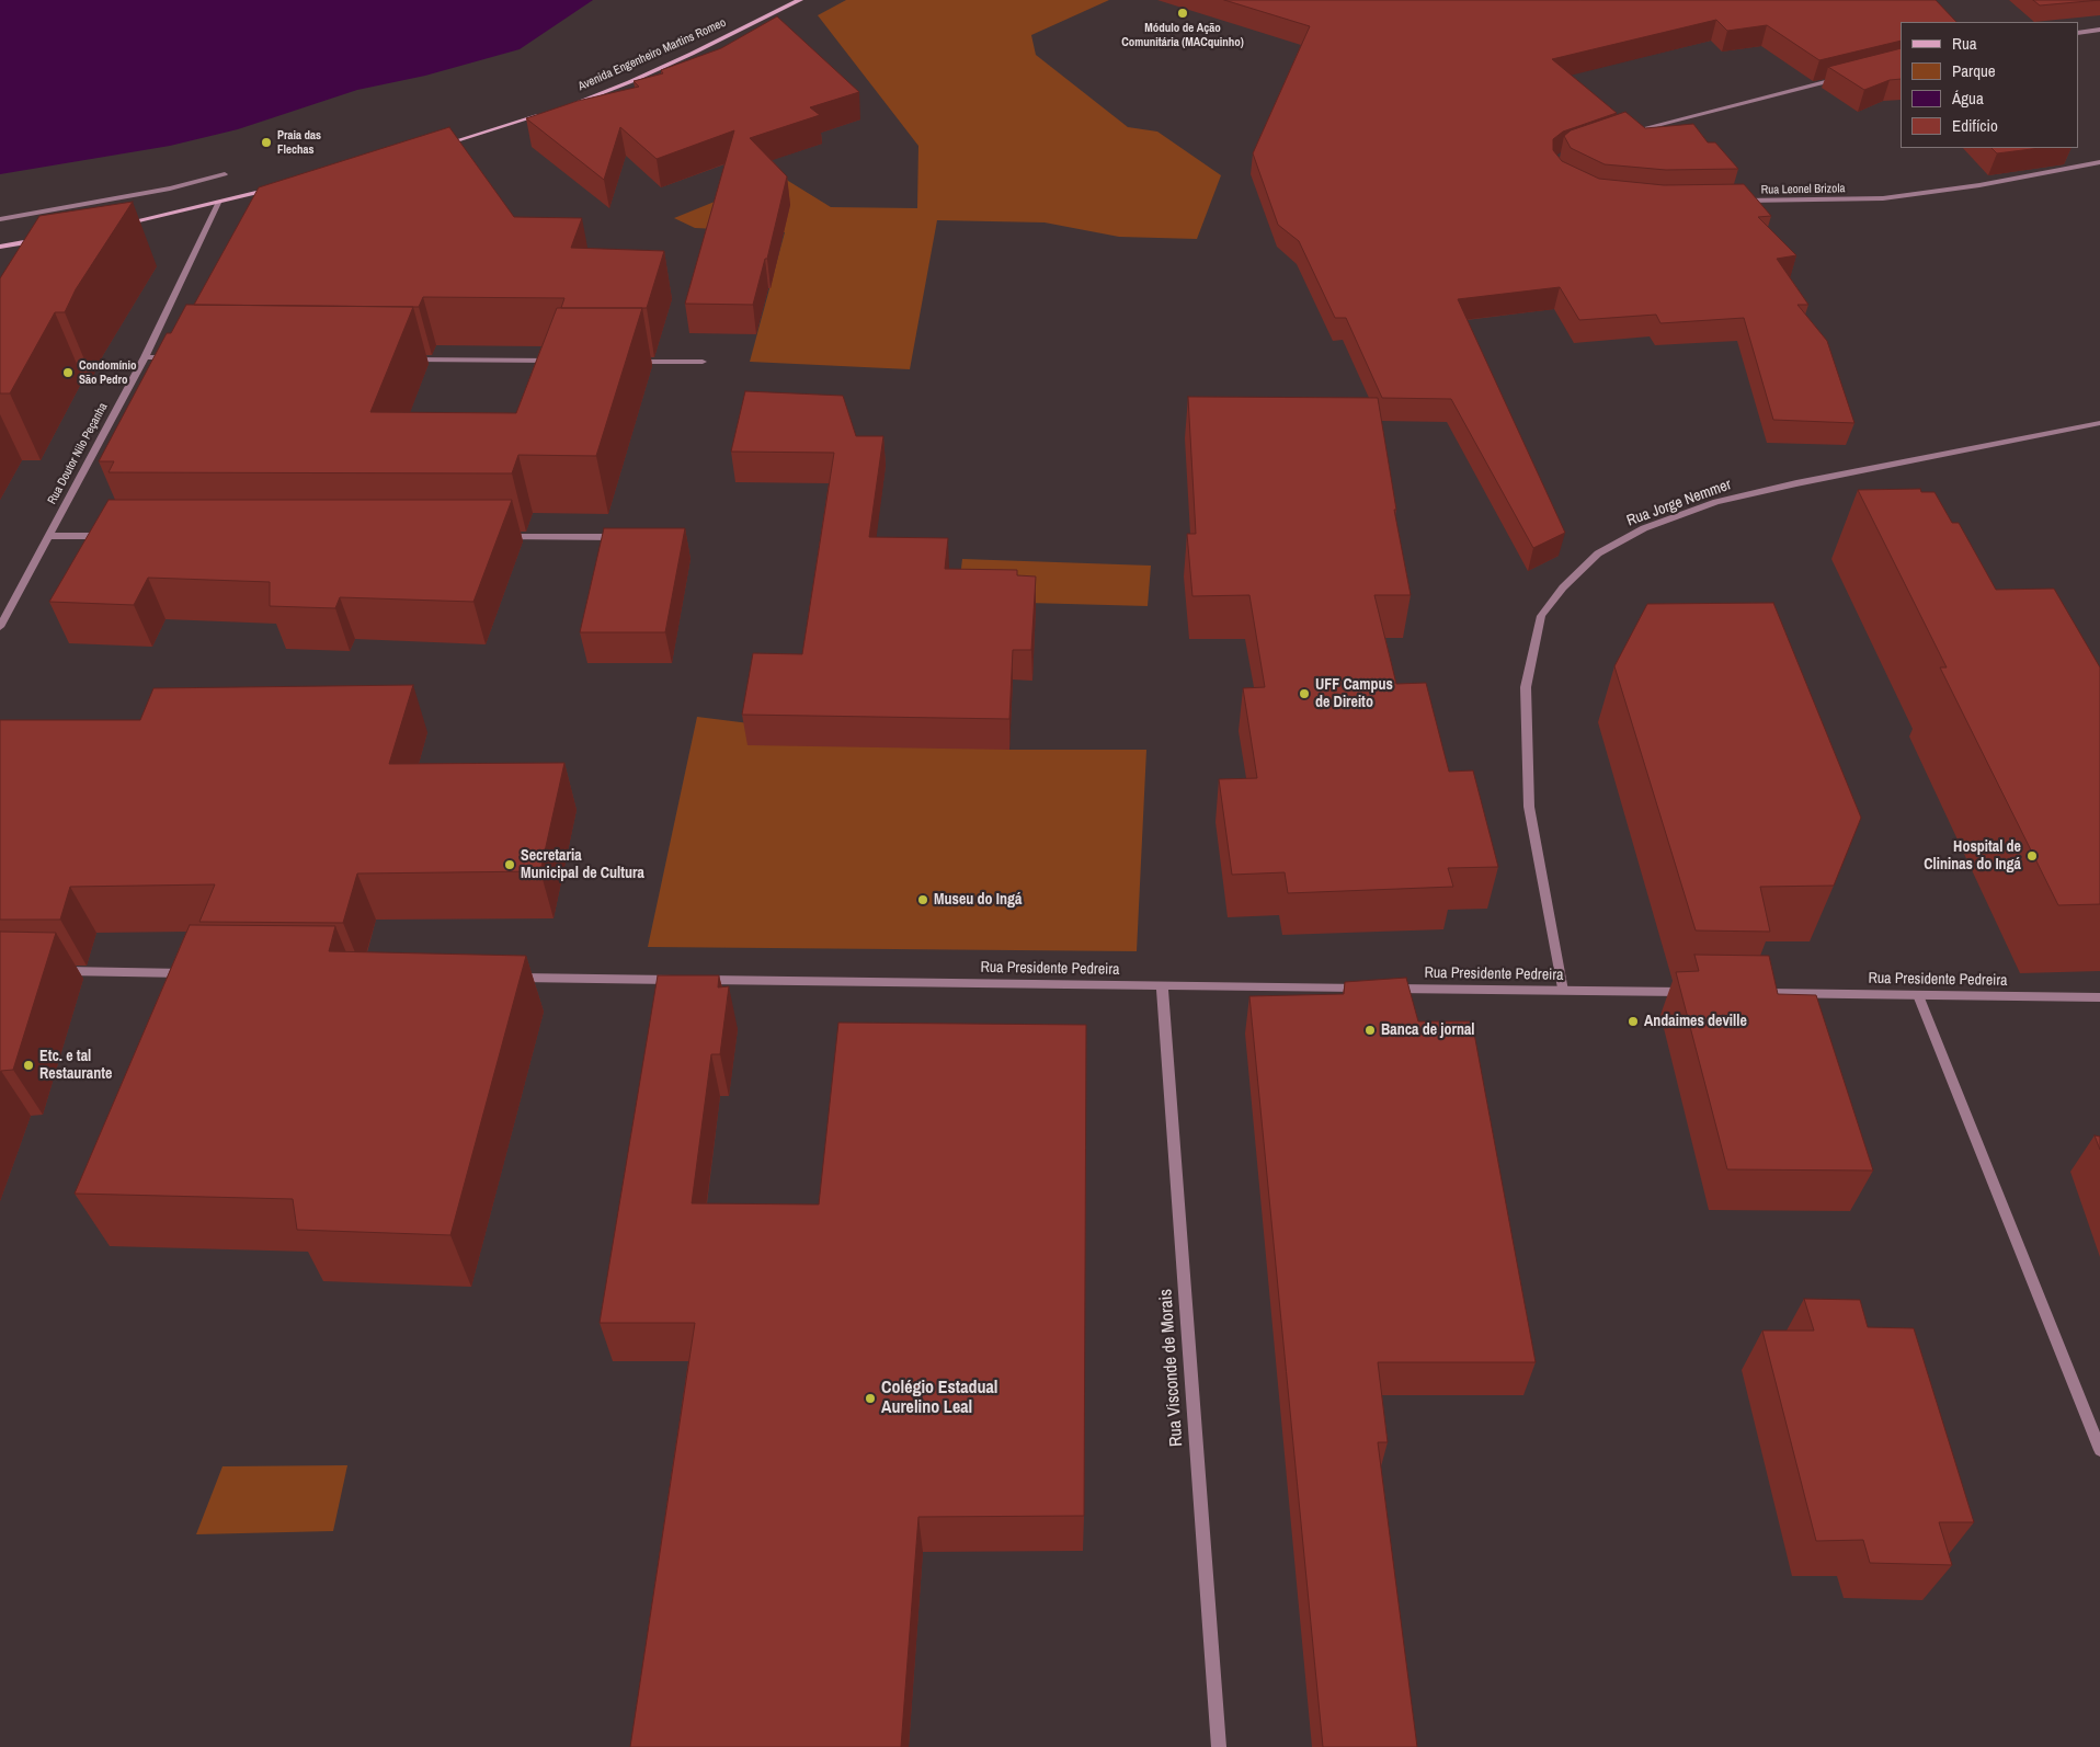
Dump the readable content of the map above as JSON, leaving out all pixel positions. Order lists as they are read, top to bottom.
{
  "streets": {
    "main road": ["Avenida Engenheiro Martins Romeo"],
    "street": [
      "Rua Leonel Brizola",
      "Rua Doutor Nilo Peçanha",
      "Rua Jorge Nemmer",
      "Rua Presidente Pedreira",
      "Rua Visconde de Morais"
    ]
  },
  "crossings": [
    ["Rua Jorge Nemmer", "Rua Presidente Pedreira"],
    ["Rua Presidente Pedreira", "Rua Visconde de Morais"]
  ],
  "places": [
    "Módulo de Ação Comunitária (MACquinho)",
    "Praia das Flechas",
    "Condomínio São Pedro",
    "UFF Campus de Direito",
    "Hospital de Clininas do Ingá",
    "Secretaria Municipal de Cultura",
    "Museu do Ingá",
    "Andaimes deville",
    "Banca de jornal",
    "Etc. e tal Restaurante",
    "Colégio Estadual Aurelino Leal"
  ],
  "legend": [
    "Rua",
    "Parque",
    "Água",
    "Edifício"
  ]
}
